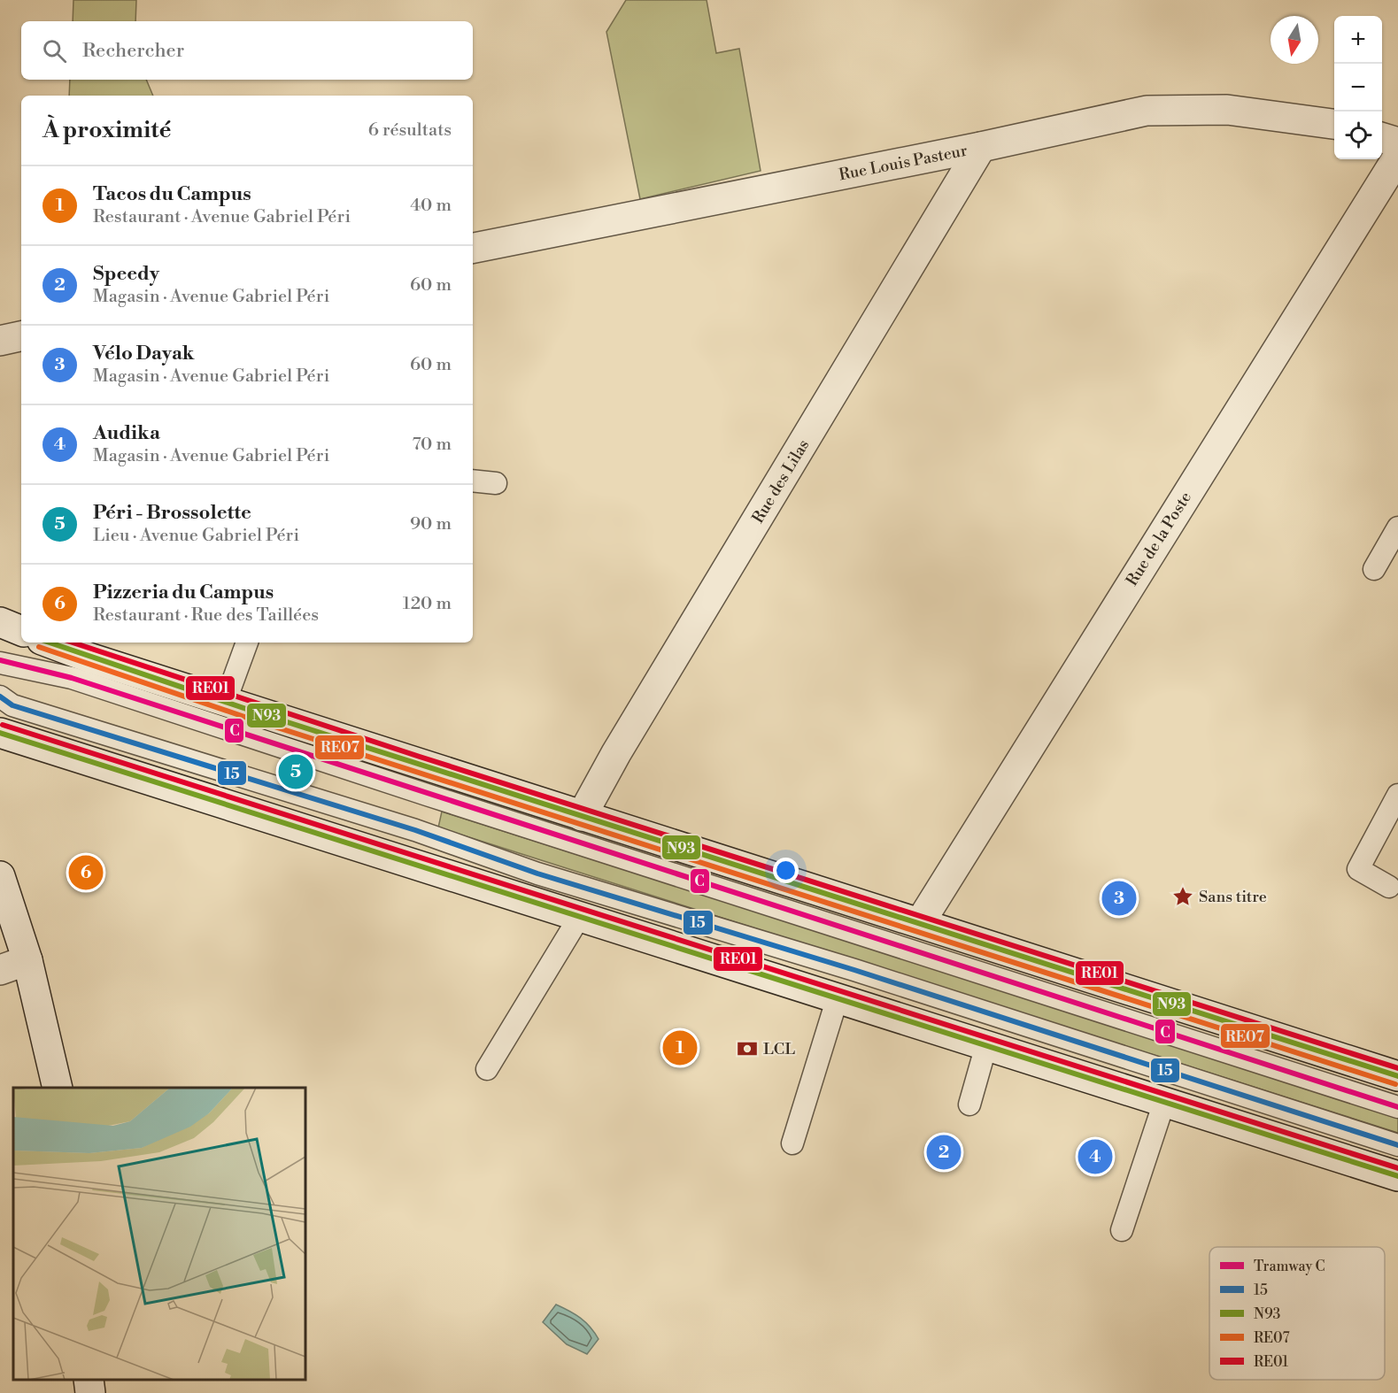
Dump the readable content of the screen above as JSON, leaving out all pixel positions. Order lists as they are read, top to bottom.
{
  "streets": {
    "main road": ["Rue Louis Pasteur", "Rue des Lilas", "Rue de la Poste"]
  },
  "crossings": [
    ["Rue Louis Pasteur", "Rue des Lilas"]
  ],
  "places": {
    "place": ["Sans titre"],
    "bank": ["LCL"]
  },
  "lines": [
    "transit line N93",
    "transit line RE01",
    "transit line RE07",
    "tram line C",
    "transit line 15"
  ],
  "legend": [
    "Tramway C",
    "15",
    "N93",
    "RE07",
    "RE01"
  ],
  "north": "bottom",
  "page": {
    "map_buttons": ["+", "−"],
    "search": "Rechercher",
    "heading": ["À proximité", "6 résultats"],
    "list": [
      {
        "mark": "1",
        "name": "Tacos du Campus",
        "note": "Restaurant · Avenue Gabriel Péri",
        "value": "40 m"
      },
      {
        "mark": "2",
        "name": "Speedy",
        "note": "Magasin · Avenue Gabriel Péri",
        "value": "60 m"
      },
      {
        "mark": "3",
        "name": "Vélo Dayak",
        "note": "Magasin · Avenue Gabriel Péri",
        "value": "60 m"
      },
      {
        "mark": "4",
        "name": "Audika",
        "note": "Magasin · Avenue Gabriel Péri",
        "value": "70 m"
      },
      {
        "mark": "5",
        "name": "Péri - Brossolette",
        "note": "Lieu · Avenue Gabriel Péri",
        "value": "90 m"
      },
      {
        "mark": "6",
        "name": "Pizzeria du Campus",
        "note": "Restaurant · Rue des Taillées",
        "value": "120 m"
      }
    ],
    "pins": [
      "5",
      "6",
      "3",
      "1",
      "2",
      "4"
    ]
  }
}
